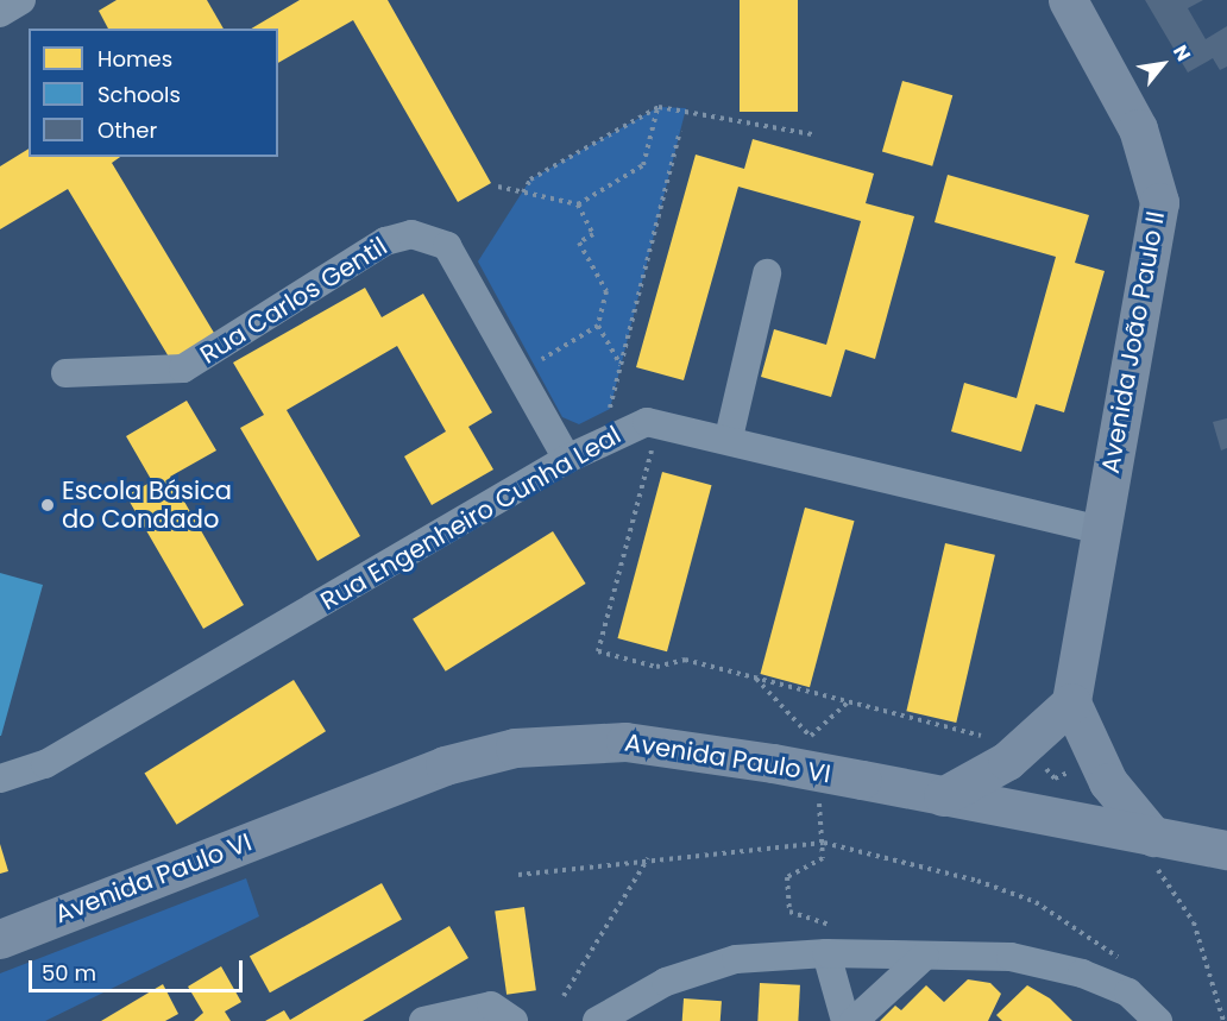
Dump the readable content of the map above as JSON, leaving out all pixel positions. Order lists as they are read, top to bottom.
{
  "streets": {
    "main road": ["Avenida João Paulo II", "Avenida Paulo VI"],
    "street": ["Rua Carlos Gentil", "Rua Engenheiro Cunha Leal"]
  },
  "crossings": [
    ["Rua Carlos Gentil", "Rua Engenheiro Cunha Leal"],
    ["Avenida João Paulo II", "Rua Engenheiro Cunha Leal"]
  ],
  "places": ["Escola Básica do Condado"],
  "legend": ["Homes", "Schools", "Other"],
  "scale_bar": "50 m",
  "north": "top right"
}
